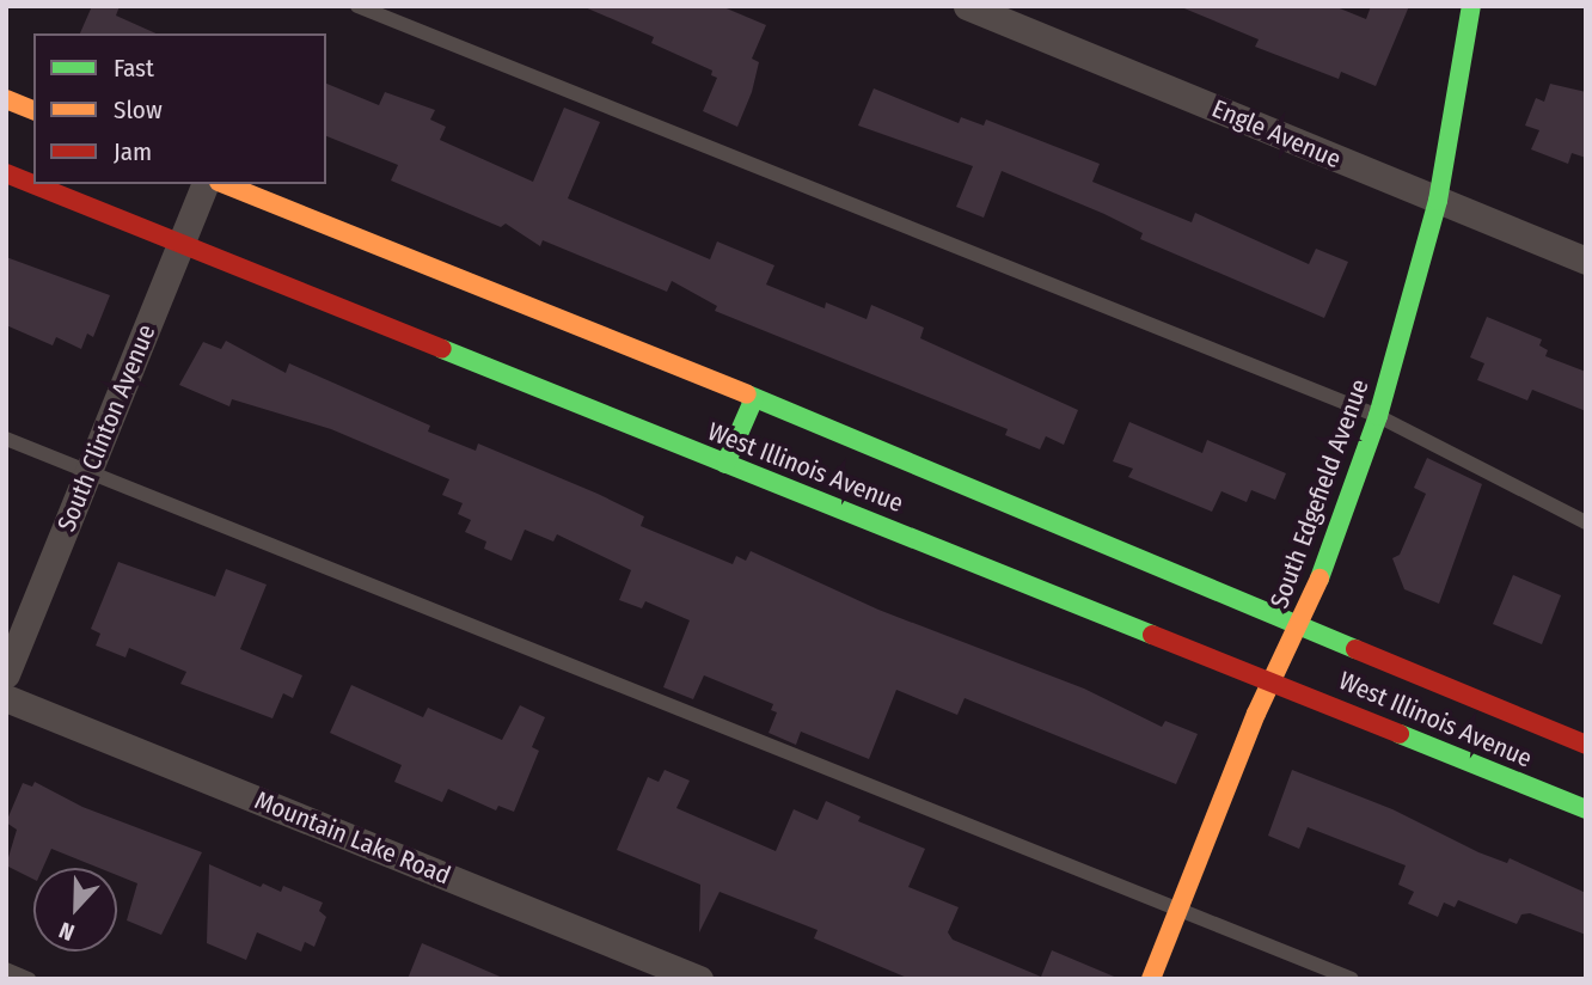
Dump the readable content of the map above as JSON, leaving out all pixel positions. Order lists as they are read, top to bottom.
{
  "streets": {
    "main road": ["West Illinois Avenue", "South Edgefield Avenue"],
    "street": ["Engle Avenue", "South Clinton Avenue", "Mountain Lake Road"]
  },
  "crossings": [
    ["Engle Avenue", "South Edgefield Avenue"],
    ["South Clinton Avenue", "West Illinois Avenue"],
    ["West Illinois Avenue", "South Edgefield Avenue"]
  ],
  "legend": ["Fast", "Slow", "Jam"],
  "north": "bottom"
}
